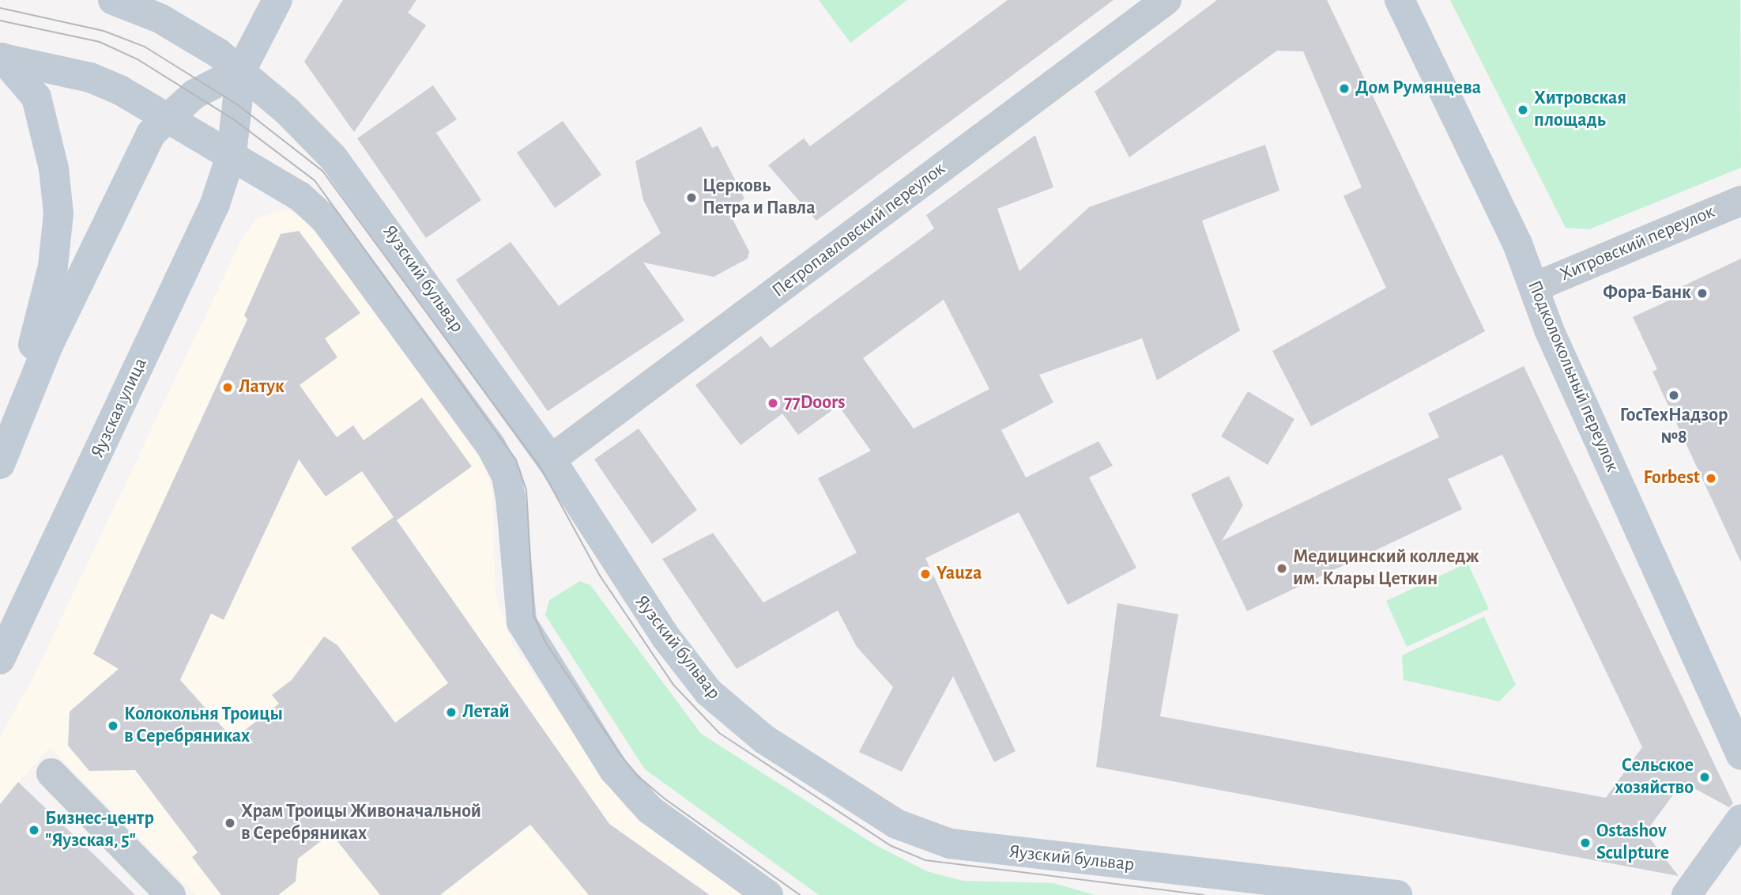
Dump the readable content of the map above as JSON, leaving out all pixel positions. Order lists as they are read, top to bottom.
{
  "streets": {
    "main road": ["Яузский бульвар", "Подколокольный переулок", "Яузская улица"],
    "street": ["Петропавловский переулок", "Хитровский переулок"]
  },
  "crossings": [
    ["Петропавловский переулок", "Яузский бульвар"],
    ["Хитровский переулок", "Подколокольный переулок"],
    ["Яузский бульвар", "Яузская улица"]
  ],
  "places": [
    "Дом Румянцева",
    "Хитровская площадь",
    "Церковь Петра и Павла",
    "Фора-Банк",
    "Латук",
    "ГосТехНадзор №8",
    "77Doors",
    "Forbest",
    "Медицинский колледж им. Клары Цеткин",
    "Yauza",
    "Летай",
    "Колокольня Троицы в Серебряниках",
    "Сельское хозяйство",
    "Храм Троицы Живоначальной в Серебряниках",
    "Бизнес-центр \"Яузская, 5\"",
    "Ostashov Sculpture"
  ]
}
